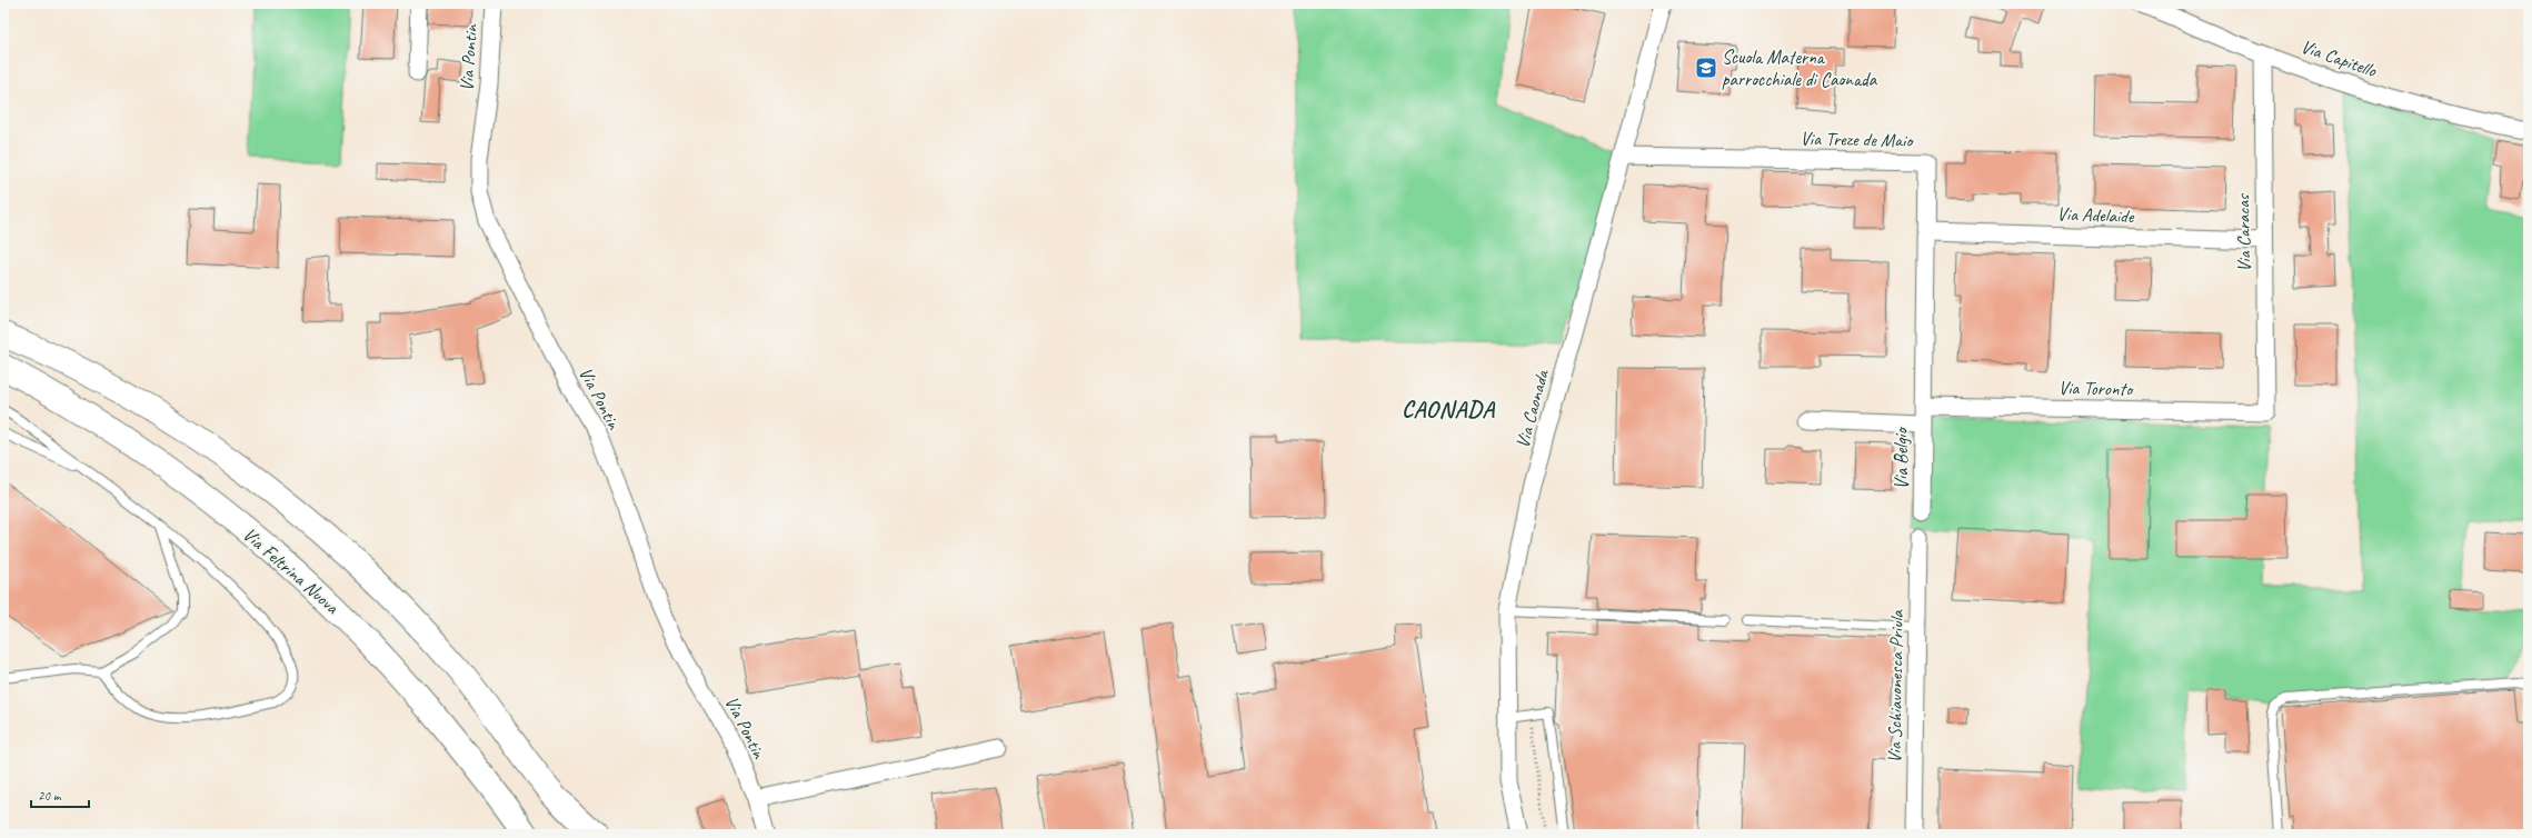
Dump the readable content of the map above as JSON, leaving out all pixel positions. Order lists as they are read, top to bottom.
{
  "streets": {
    "main road": ["Via Feltrina Nuova"],
    "street": [
      "Via Pontin",
      "Via Capitello",
      "Via Treze de Maio",
      "Via Adelaide",
      "Via Caracas",
      "Via Toronto",
      "Via Caonada",
      "Via Belgio",
      "Via Schiavonesca Priula"
    ]
  },
  "crossings": [
    ["Via Capitello", "Via Caracas"],
    ["Via Treze de Maio", "Via Adelaide"],
    ["Via Treze de Maio", "Via Toronto"],
    ["Via Treze de Maio", "Via Caonada"],
    ["Via Treze de Maio", "Via Belgio"],
    ["Via Adelaide", "Via Caracas"],
    ["Via Caracas", "Via Toronto"],
    ["Via Toronto", "Via Belgio"]
  ],
  "districts": ["CAONADA"],
  "places": {
    "school or university": ["Scuola Materna parrocchiale di Caonada"]
  },
  "scale_bar": "20 m"
}
